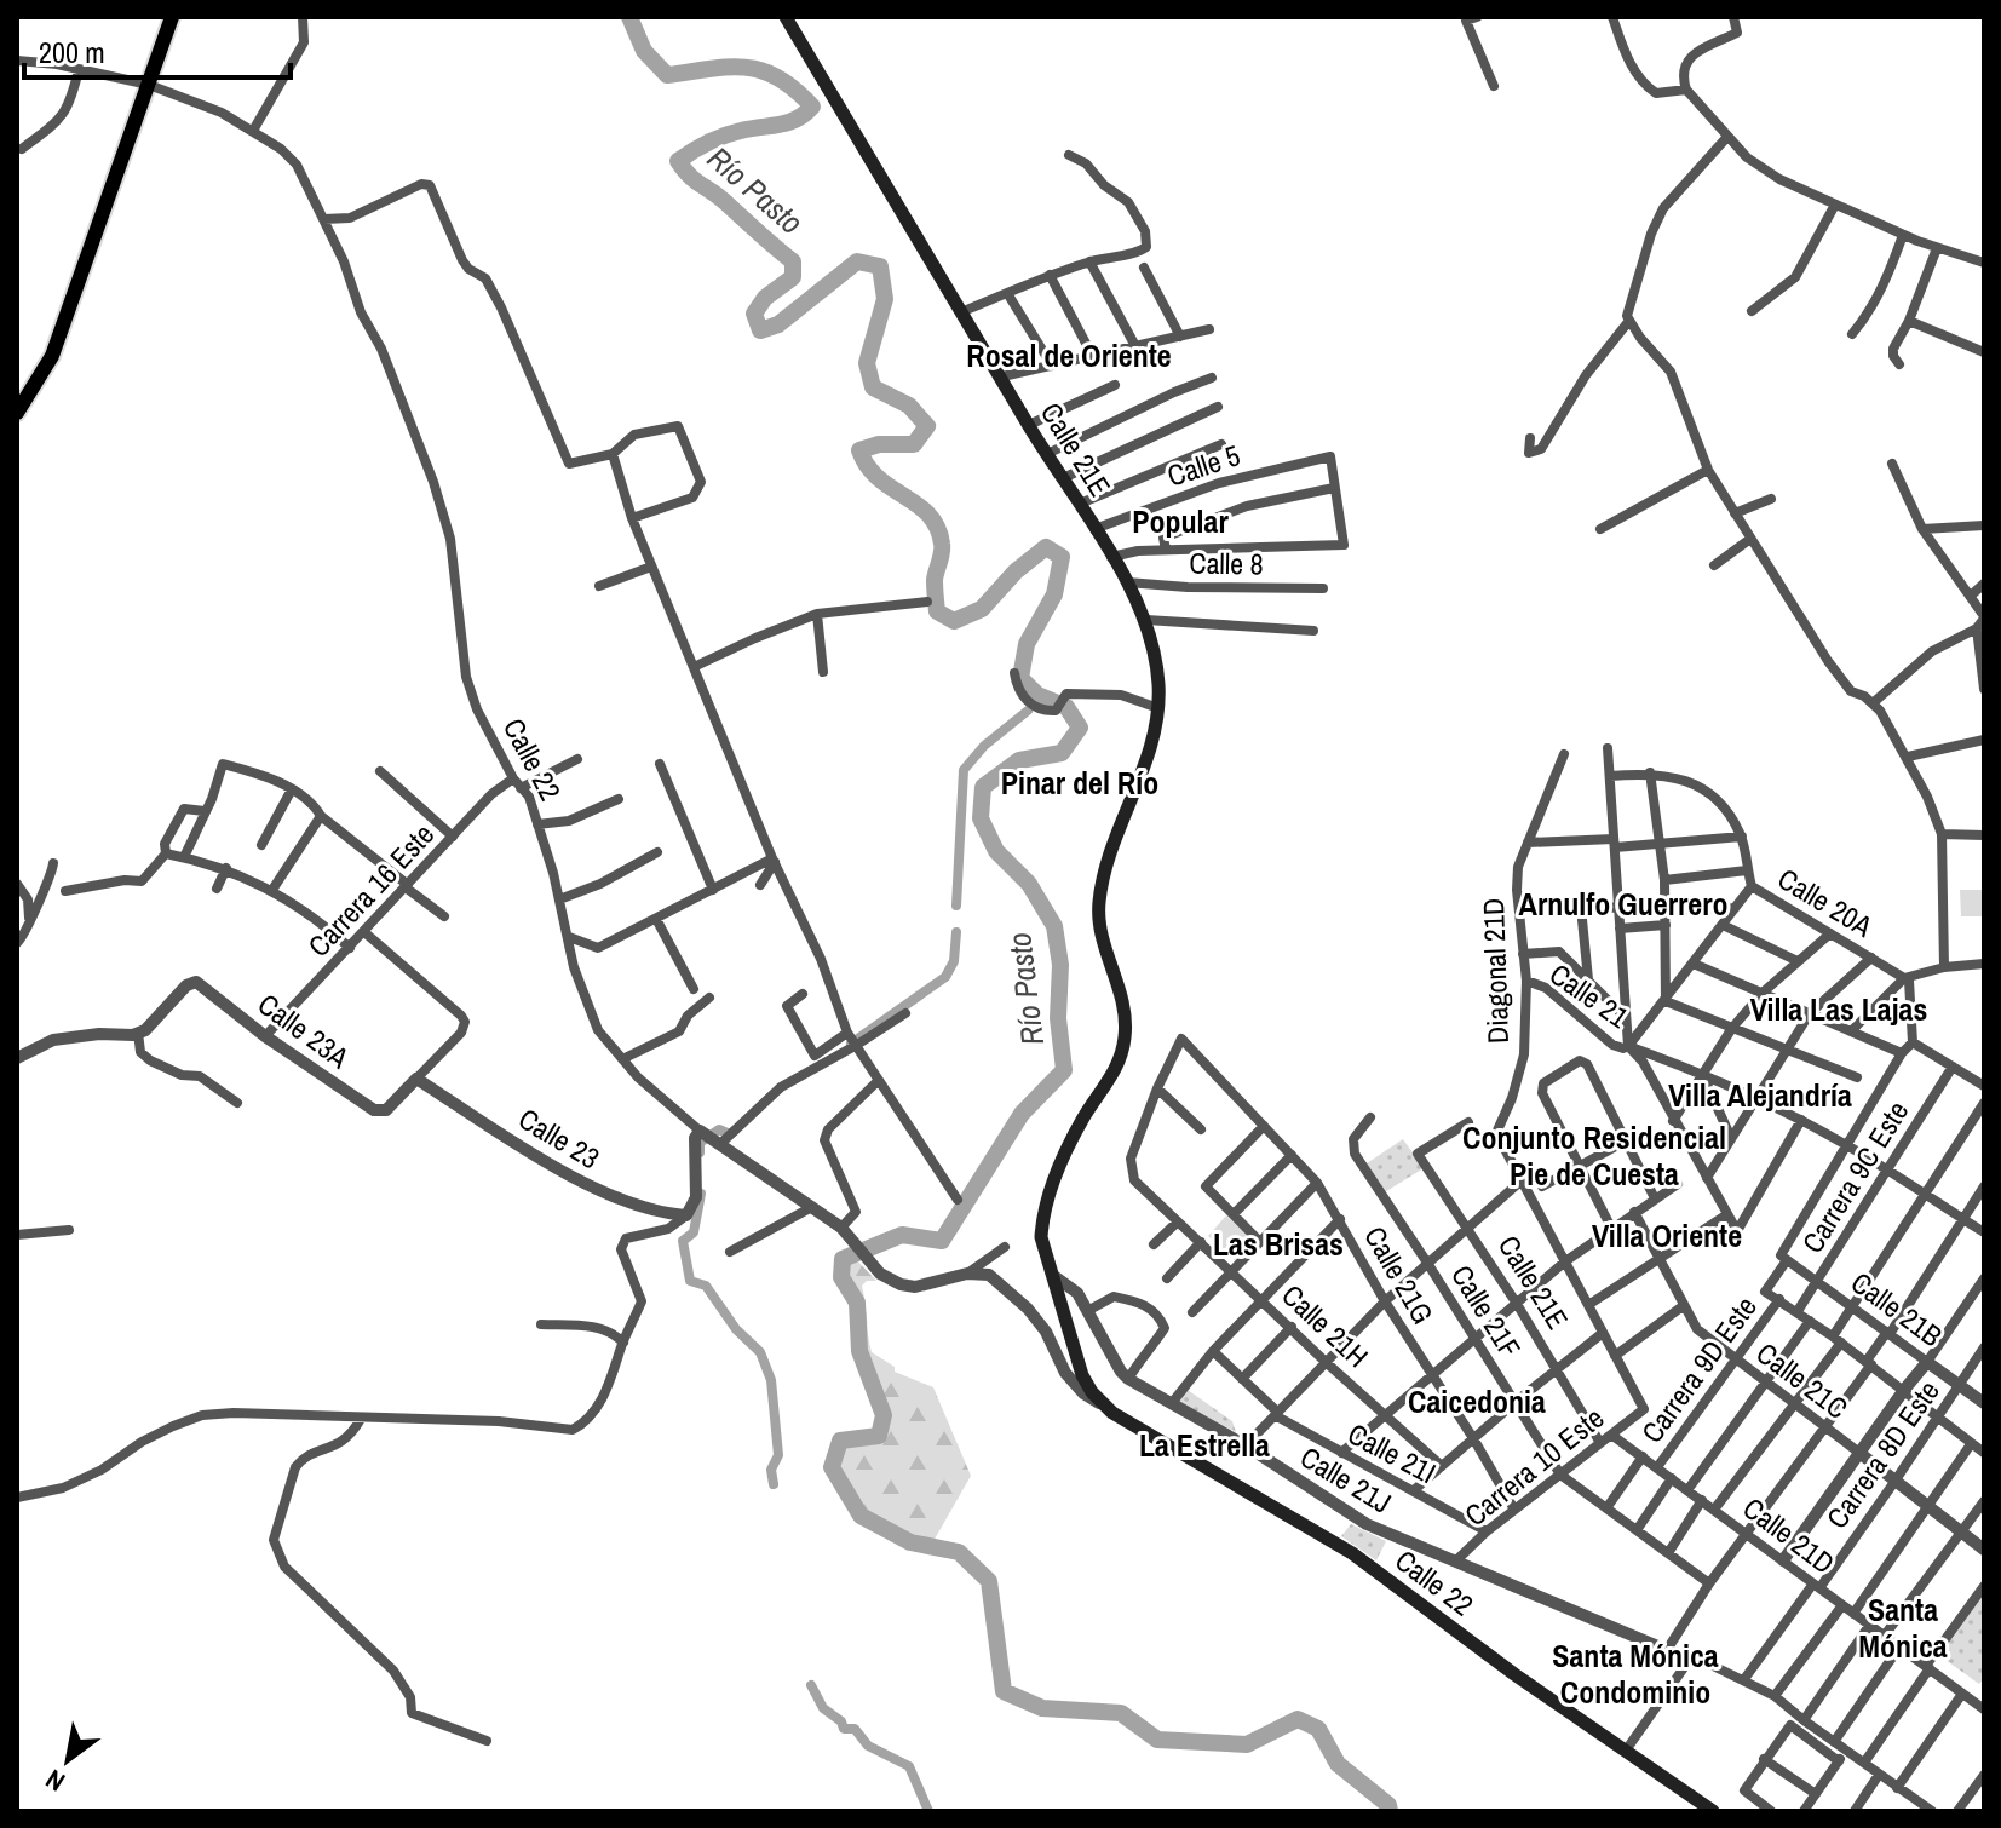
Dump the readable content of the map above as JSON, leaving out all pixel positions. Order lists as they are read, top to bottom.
{
  "streets": {
    "main road": ["Calle 21E", "Calle 22"],
    "street": [
      "Calle 5",
      "Calle 8",
      "Carrera 16 Este",
      "Calle 20A",
      "Diagonal 21D",
      "Calle 21",
      "Calle 23A",
      "Calle 23",
      "Carrera 9C Este",
      "Calle 21G",
      "Calle 21B",
      "Calle 21F",
      "Calle 21H",
      "Carrera 9D Este",
      "Calle 21C",
      "Calle 21I",
      "Carrera 8D Este",
      "Carrera 10 Este",
      "Calle 21J",
      "Calle 21D"
    ]
  },
  "crossings": [
    ["Calle 21E", "Calle 5"],
    ["Calle 21E", "Calle 8"],
    ["Calle 21E", "Calle 22"],
    ["Calle 21E", "Carrera 10 Este"],
    ["Calle 22", "Carrera 16 Este"],
    ["Carrera 16 Este", "Calle 23A"],
    ["Diagonal 21D", "Calle 21"],
    ["Calle 21", "Carrera 9C Este"],
    ["Calle 21", "Carrera 9D Este"],
    ["Calle 23A", "Calle 23"],
    ["Carrera 9C Este", "Calle 21B"],
    ["Calle 21G", "Calle 21H"],
    ["Calle 21G", "Carrera 10 Este"],
    ["Calle 21B", "Carrera 9D Este"],
    ["Calle 21B", "Carrera 8D Este"],
    ["Calle 21F", "Carrera 10 Este"],
    ["Carrera 9D Este", "Calle 21C"],
    ["Carrera 9D Este", "Calle 21D"],
    ["Calle 21C", "Carrera 8D Este"],
    ["Calle 21I", "Carrera 10 Este"],
    ["Carrera 8D Este", "Calle 21D"],
    ["Carrera 10 Este", "Calle 21J"],
    ["Carrera 10 Este", "Calle 21D"]
  ],
  "districts": [
    "Rosal de Oriente",
    "Popular",
    "Pinar del Río",
    "Arnulfo Guerrero",
    "Villa Las Lajas",
    "Villa Alejandría",
    "Conjunto Residencial Pie de Cuesta",
    "Villa Oriente",
    "Las Brisas",
    "Caicedonia",
    "La Estrella",
    "Santa Mónica",
    "Santa Mónica Condominio"
  ],
  "water": ["Río Pasto"],
  "scale_bar": "200 m",
  "north": "bottom left"
}
